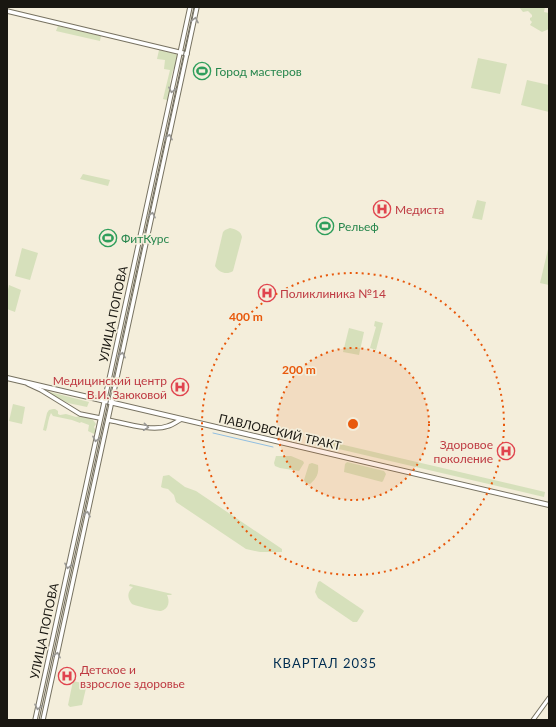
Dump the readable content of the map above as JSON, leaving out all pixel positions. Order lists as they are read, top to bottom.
{
  "streets": {
    "main road": ["УЛИЦА ПОПОВА", "ПАВЛОВСКИЙ ТРАКТ"]
  },
  "crossings": [
    ["УЛИЦА ПОПОВА", "ПАВЛОВСКИЙ ТРАКТ"]
  ],
  "districts": ["КВАРТАЛ 2035"],
  "places": {
    "sports": ["Город мастеров", "Рельеф", "ФитКурс"],
    "hospital": [
      "Медиста",
      "Поликлиника №14",
      "Медицинский центр В.И. Заюковой",
      "Здоровое поколение",
      "Детское и взрослое здоровье"
    ]
  },
  "rings": ["400 m", "200 m"]
}
